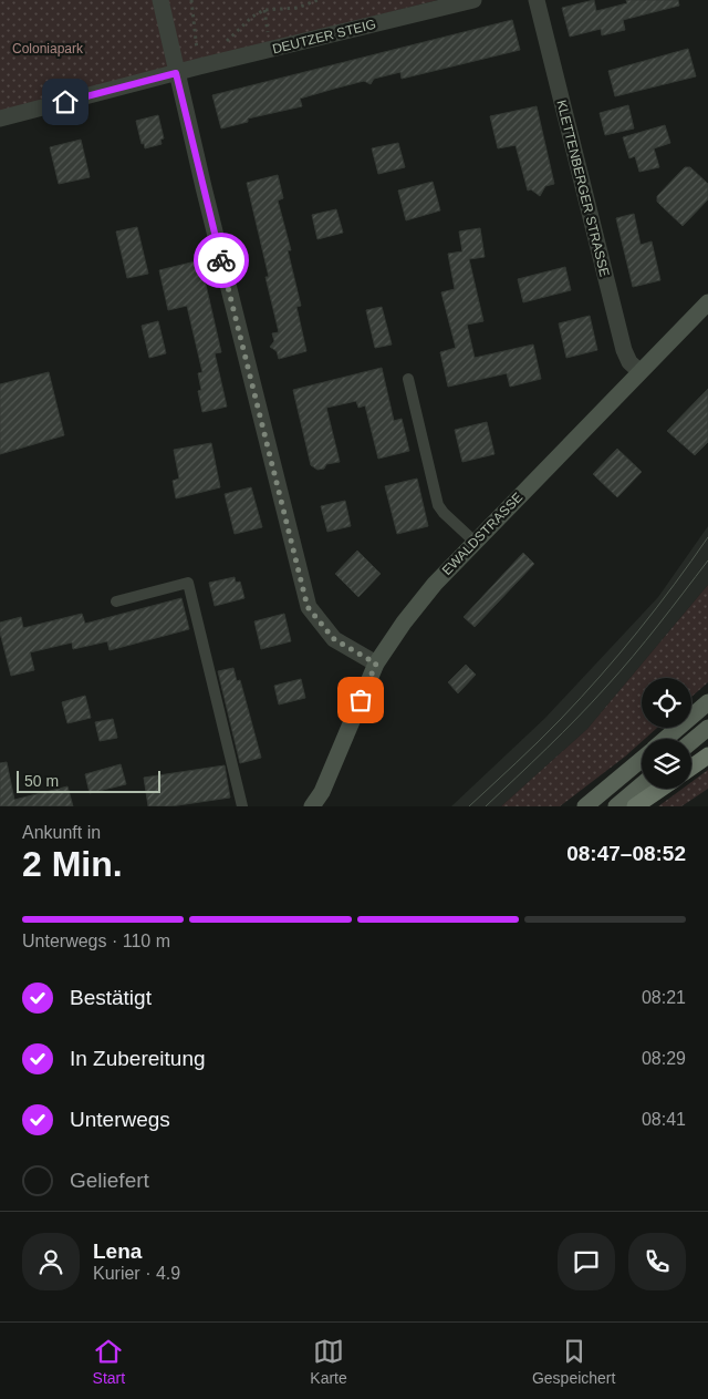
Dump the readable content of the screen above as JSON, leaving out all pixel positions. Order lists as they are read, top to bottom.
{
  "streets": {
    "street": ["DEUTZER STEIG", "KLETTENBERGER STRASSE", "EWALDSTRASSE"]
  },
  "crossings": [
    ["KLETTENBERGER STRASSE", "EWALDSTRASSE"]
  ],
  "parks": ["Coloniapark"],
  "scale_bar": "50 m",
  "page": {
    "scale": "50 m",
    "heading": ["2 Min.", "Ankunft in", "08:47–08:52"],
    "panel": ["Lena", "Kurier · 4.9"],
    "bar": "Unterwegs · 110 m",
    "list": [
      ["Bestätigt", "08:21"],
      ["In Zubereitung", "08:29"],
      ["Unterwegs", "08:41"],
      "Geliefert"
    ],
    "tabs": ["Start", "Karte", "Gespeichert"]
  }
}
